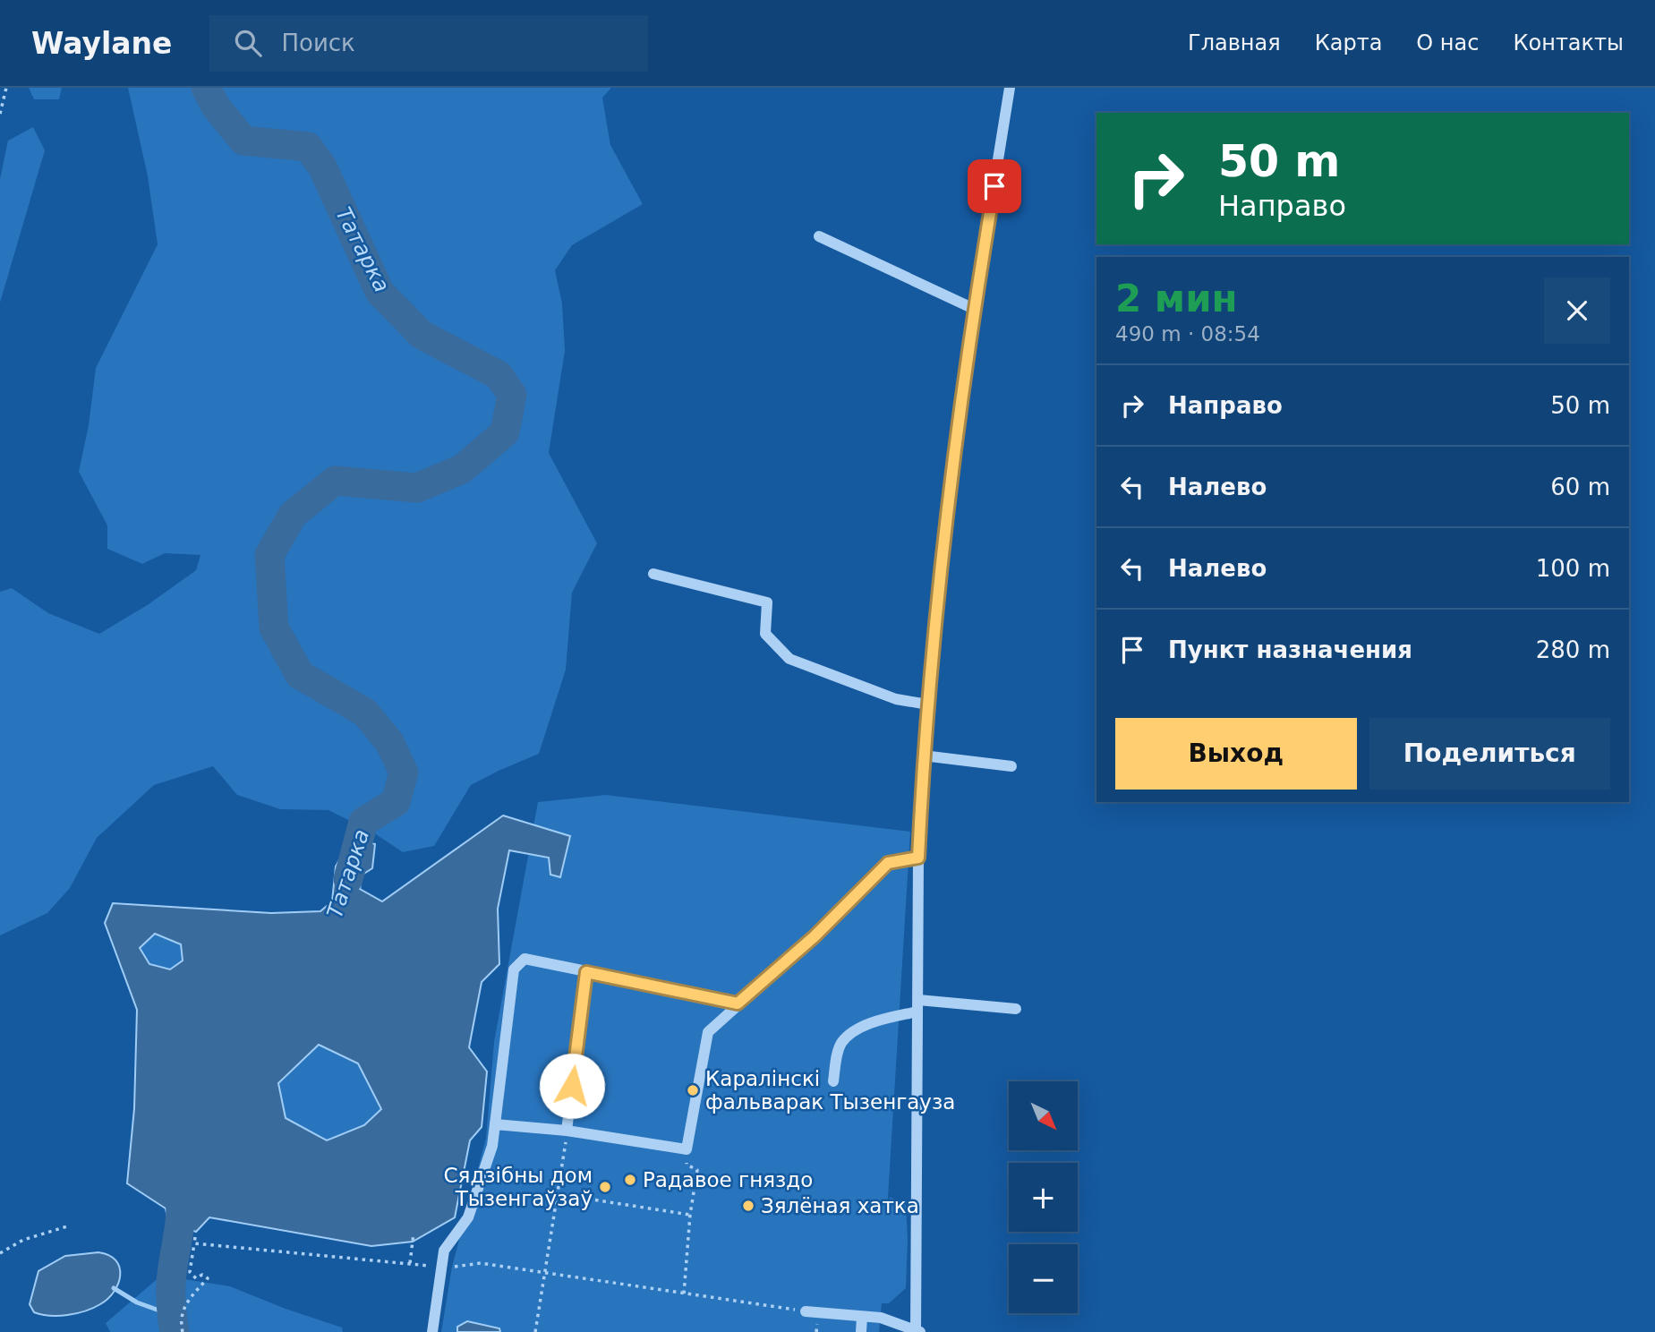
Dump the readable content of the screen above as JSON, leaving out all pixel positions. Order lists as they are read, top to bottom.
{
  "water": ["Татарка"],
  "places": [
    "Каралінскі фальварак Тызенгауза",
    "Радавое гняздо",
    "Сядзібны дом Тызенгаўзаў",
    "Зялёная хатка"
  ],
  "north": "bottom right",
  "page": {
    "header": "Waylane",
    "search": "Поиск",
    "nav": [
      "Главная",
      "Карта",
      "О нас",
      "Контакты"
    ],
    "turn": ["50 m", "Направо"],
    "heading": ["2 мин", "490 m · 08:54"],
    "list": [
      {
        "name": "Направо",
        "value": "50 m"
      },
      {
        "name": "Налево",
        "value": "60 m"
      },
      {
        "name": "Налево",
        "value": "100 m"
      },
      {
        "name": "Пункт назначения",
        "value": "280 m"
      }
    ],
    "buttons": ["Выход", "Поделиться"],
    "map_buttons": ["+", "−"]
  }
}
